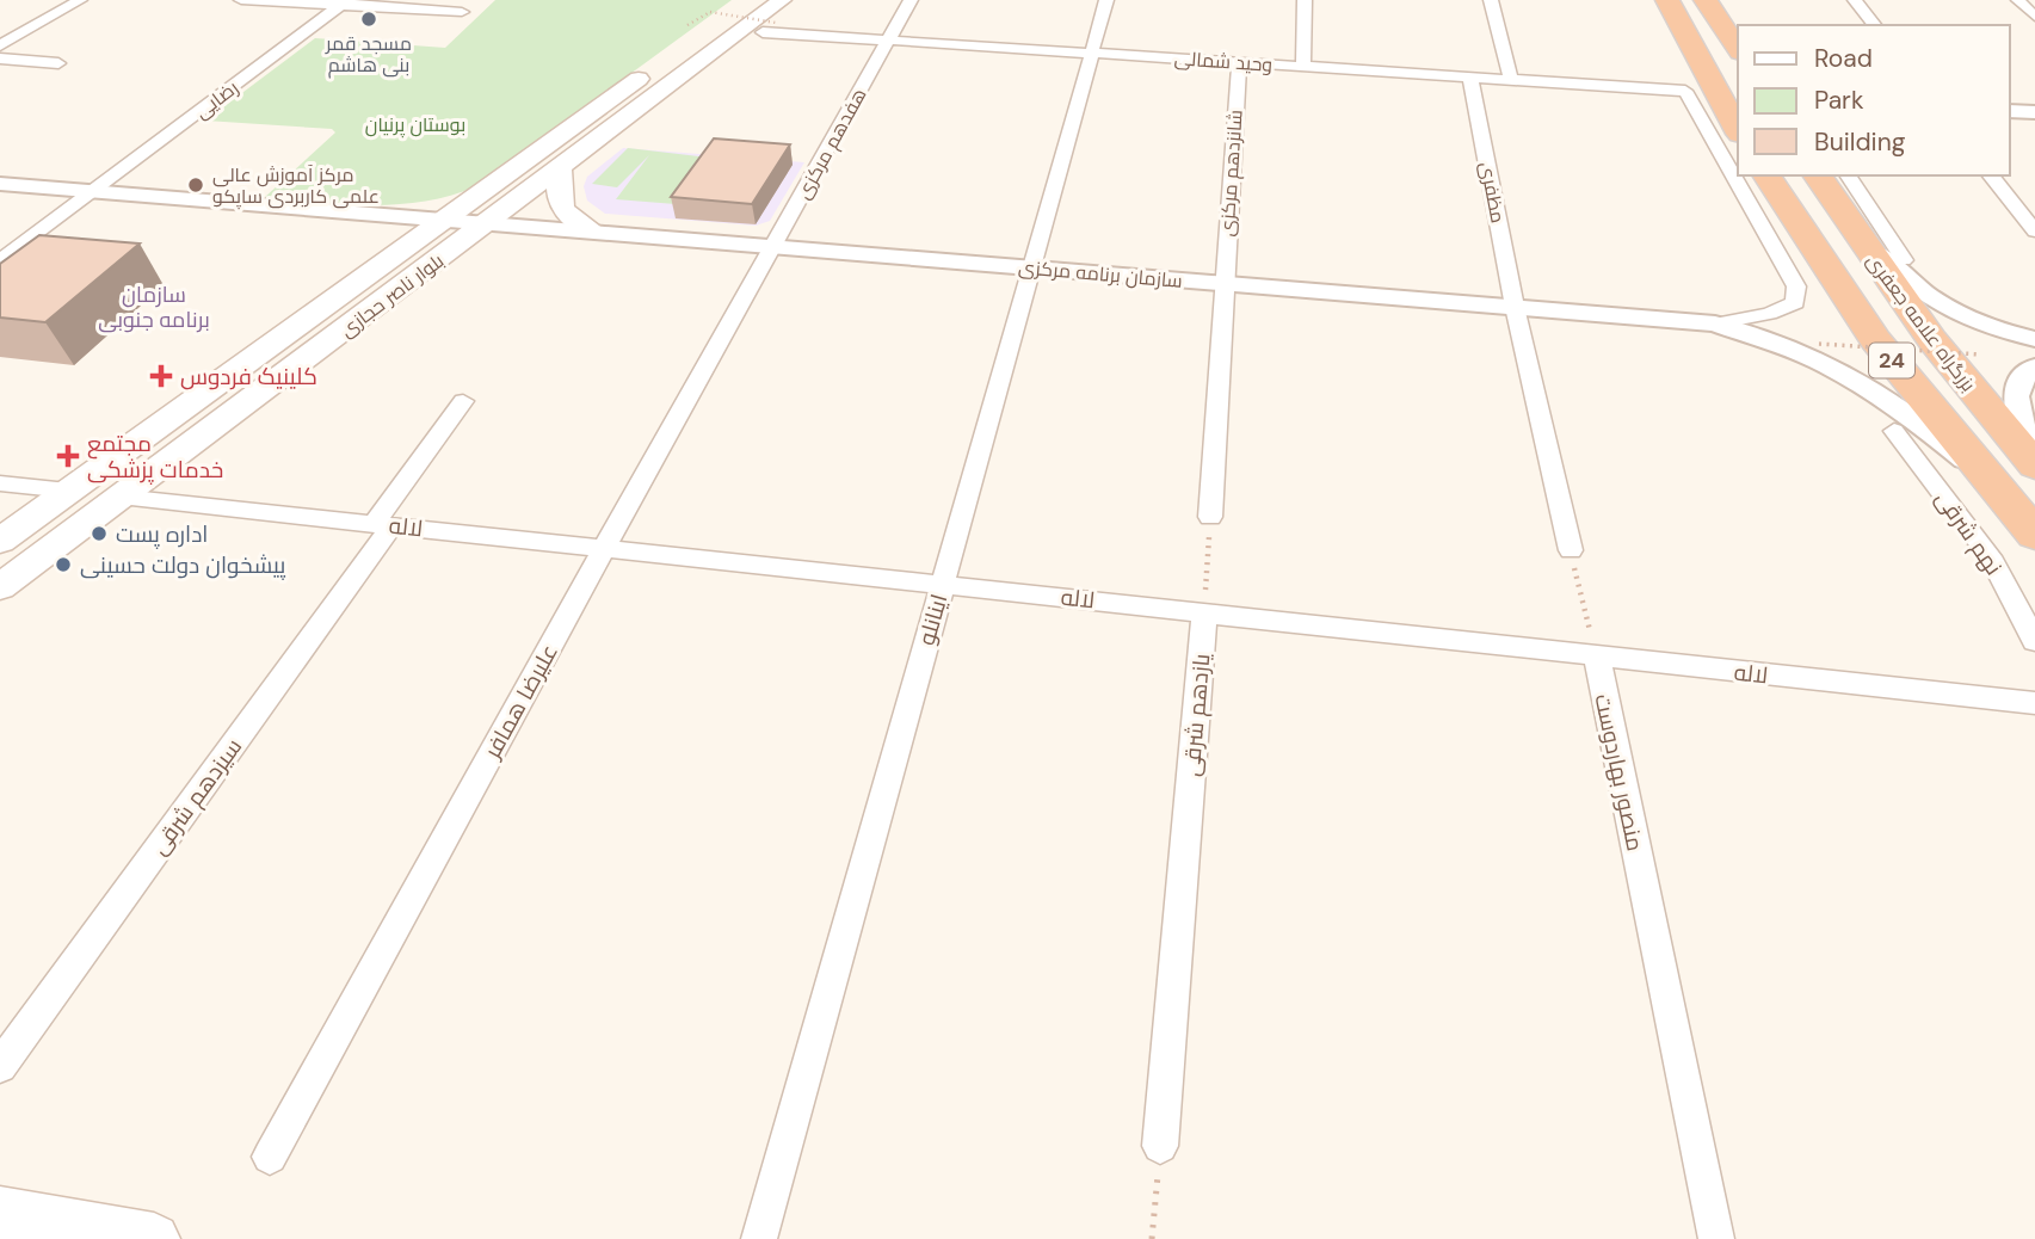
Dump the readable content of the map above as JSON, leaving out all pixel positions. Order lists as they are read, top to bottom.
{
  "streets": {
    "highway": ["بزرگراه علامه جعفری", "24"],
    "main road": ["بلوار ناصر حجازی"],
    "street": [
      "وحید شمالی",
      "رضایی",
      "هفدهم مرکزی",
      "شانزدهم مرکزی",
      "مظفری",
      "سازمان برنامه مرکزی",
      "لاله",
      "نهم شرقی",
      "اینانلو",
      "علیرضا همافر",
      "یازدهم شرقی",
      "منصور بهاردوست",
      "سیزدهم شرقی"
    ]
  },
  "crossings": [
    ["وحید شمالی", "هفدهم مرکزی"],
    ["وحید شمالی", "شانزدهم مرکزی"],
    ["وحید شمالی", "مظفری"],
    ["وحید شمالی", "سازمان برنامه مرکزی"],
    ["وحید شمالی", "اینانلو"],
    ["هفدهم مرکزی", "سازمان برنامه مرکزی"],
    ["هفدهم مرکزی", "علیرضا همافر"],
    ["شانزدهم مرکزی", "سازمان برنامه مرکزی"],
    ["مظفری", "سازمان برنامه مرکزی"],
    ["سازمان برنامه مرکزی", "بلوار ناصر حجازی"],
    ["سازمان برنامه مرکزی", "بزرگراه علامه جعفری"],
    ["سازمان برنامه مرکزی", "اینانلو"],
    ["سازمان برنامه مرکزی", "علیرضا همافر"],
    ["بلوار ناصر حجازی", "لاله"],
    ["لاله", "اینانلو"],
    ["لاله", "علیرضا همافر"],
    ["لاله", "یازدهم شرقی"],
    ["لاله", "منصور بهاردوست"],
    ["لاله", "سیزدهم شرقی"]
  ],
  "districts": ["سازمان برنامه جنوبی"],
  "parks": ["بوستان پرنیان"],
  "places": {
    "other": [
      "مسجد قمر بنی هاشم",
      "مرکز آموزش عالی علمی کاربردی ساپکو",
      "اداره پست",
      "پیشخوان دولت حسینی"
    ],
    "health": ["کلینیک فردوس", "مجتمع خدمات پزشکی"]
  },
  "legend": ["Road", "Park", "Building"]
}
